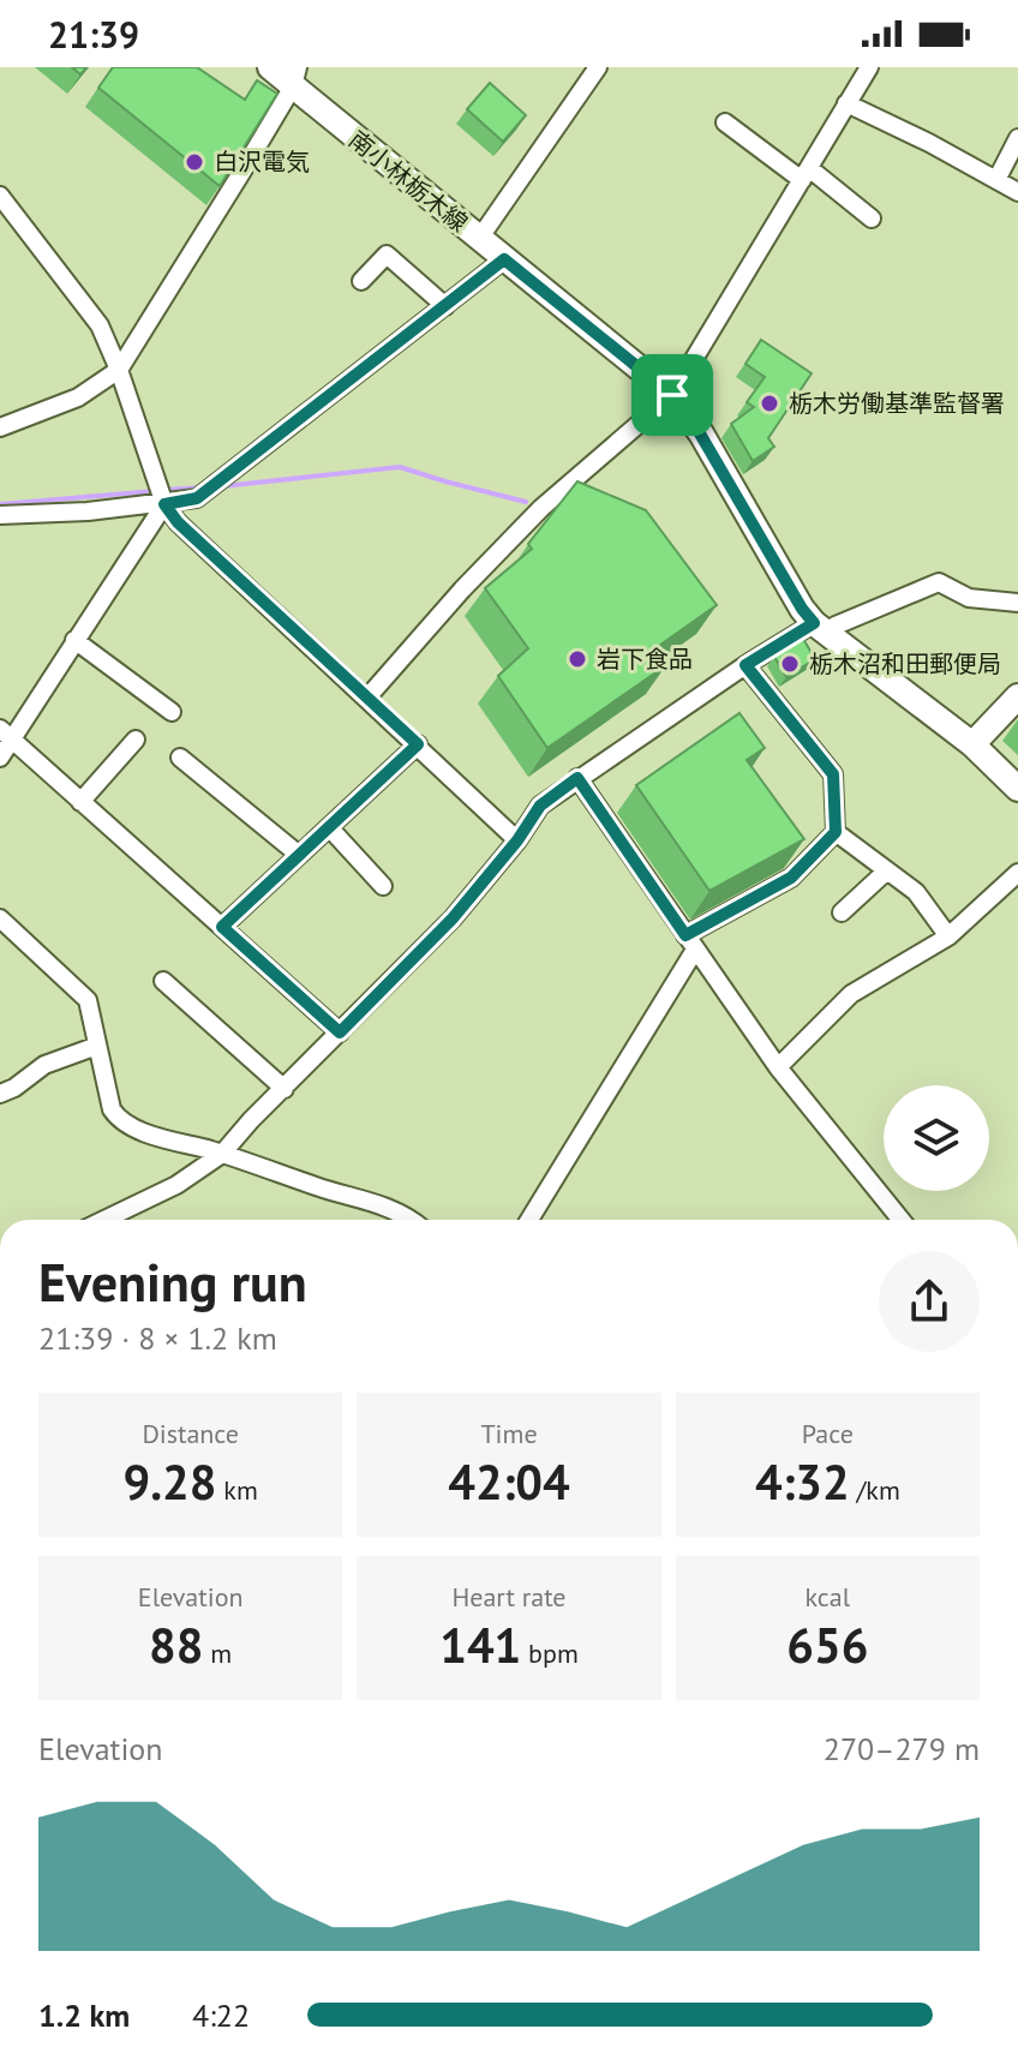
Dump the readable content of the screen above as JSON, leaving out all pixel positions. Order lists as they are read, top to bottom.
{
  "streets": {
    "main road": ["南小林栃木線"]
  },
  "places": [
    "白沢電気",
    "栃木労働基準監督署",
    "岩下食品",
    "栃木沼和田郵便局"
  ],
  "page": {
    "status": "21:39",
    "heading": ["Evening run", "21:39 · 8 × 1.2 km"],
    "stats": [
      ["Distance", "9.28 km"],
      ["Time", "42:04"],
      ["Pace", "4:32 /km"],
      ["Elevation", "88 m"],
      ["Heart rate", "141 bpm"],
      ["kcal", "656"]
    ],
    "chart": ["Elevation", "270–279 m"],
    "list": [
      {
        "name": "1.2 km",
        "note": "4:22"
      }
    ]
  }
}
